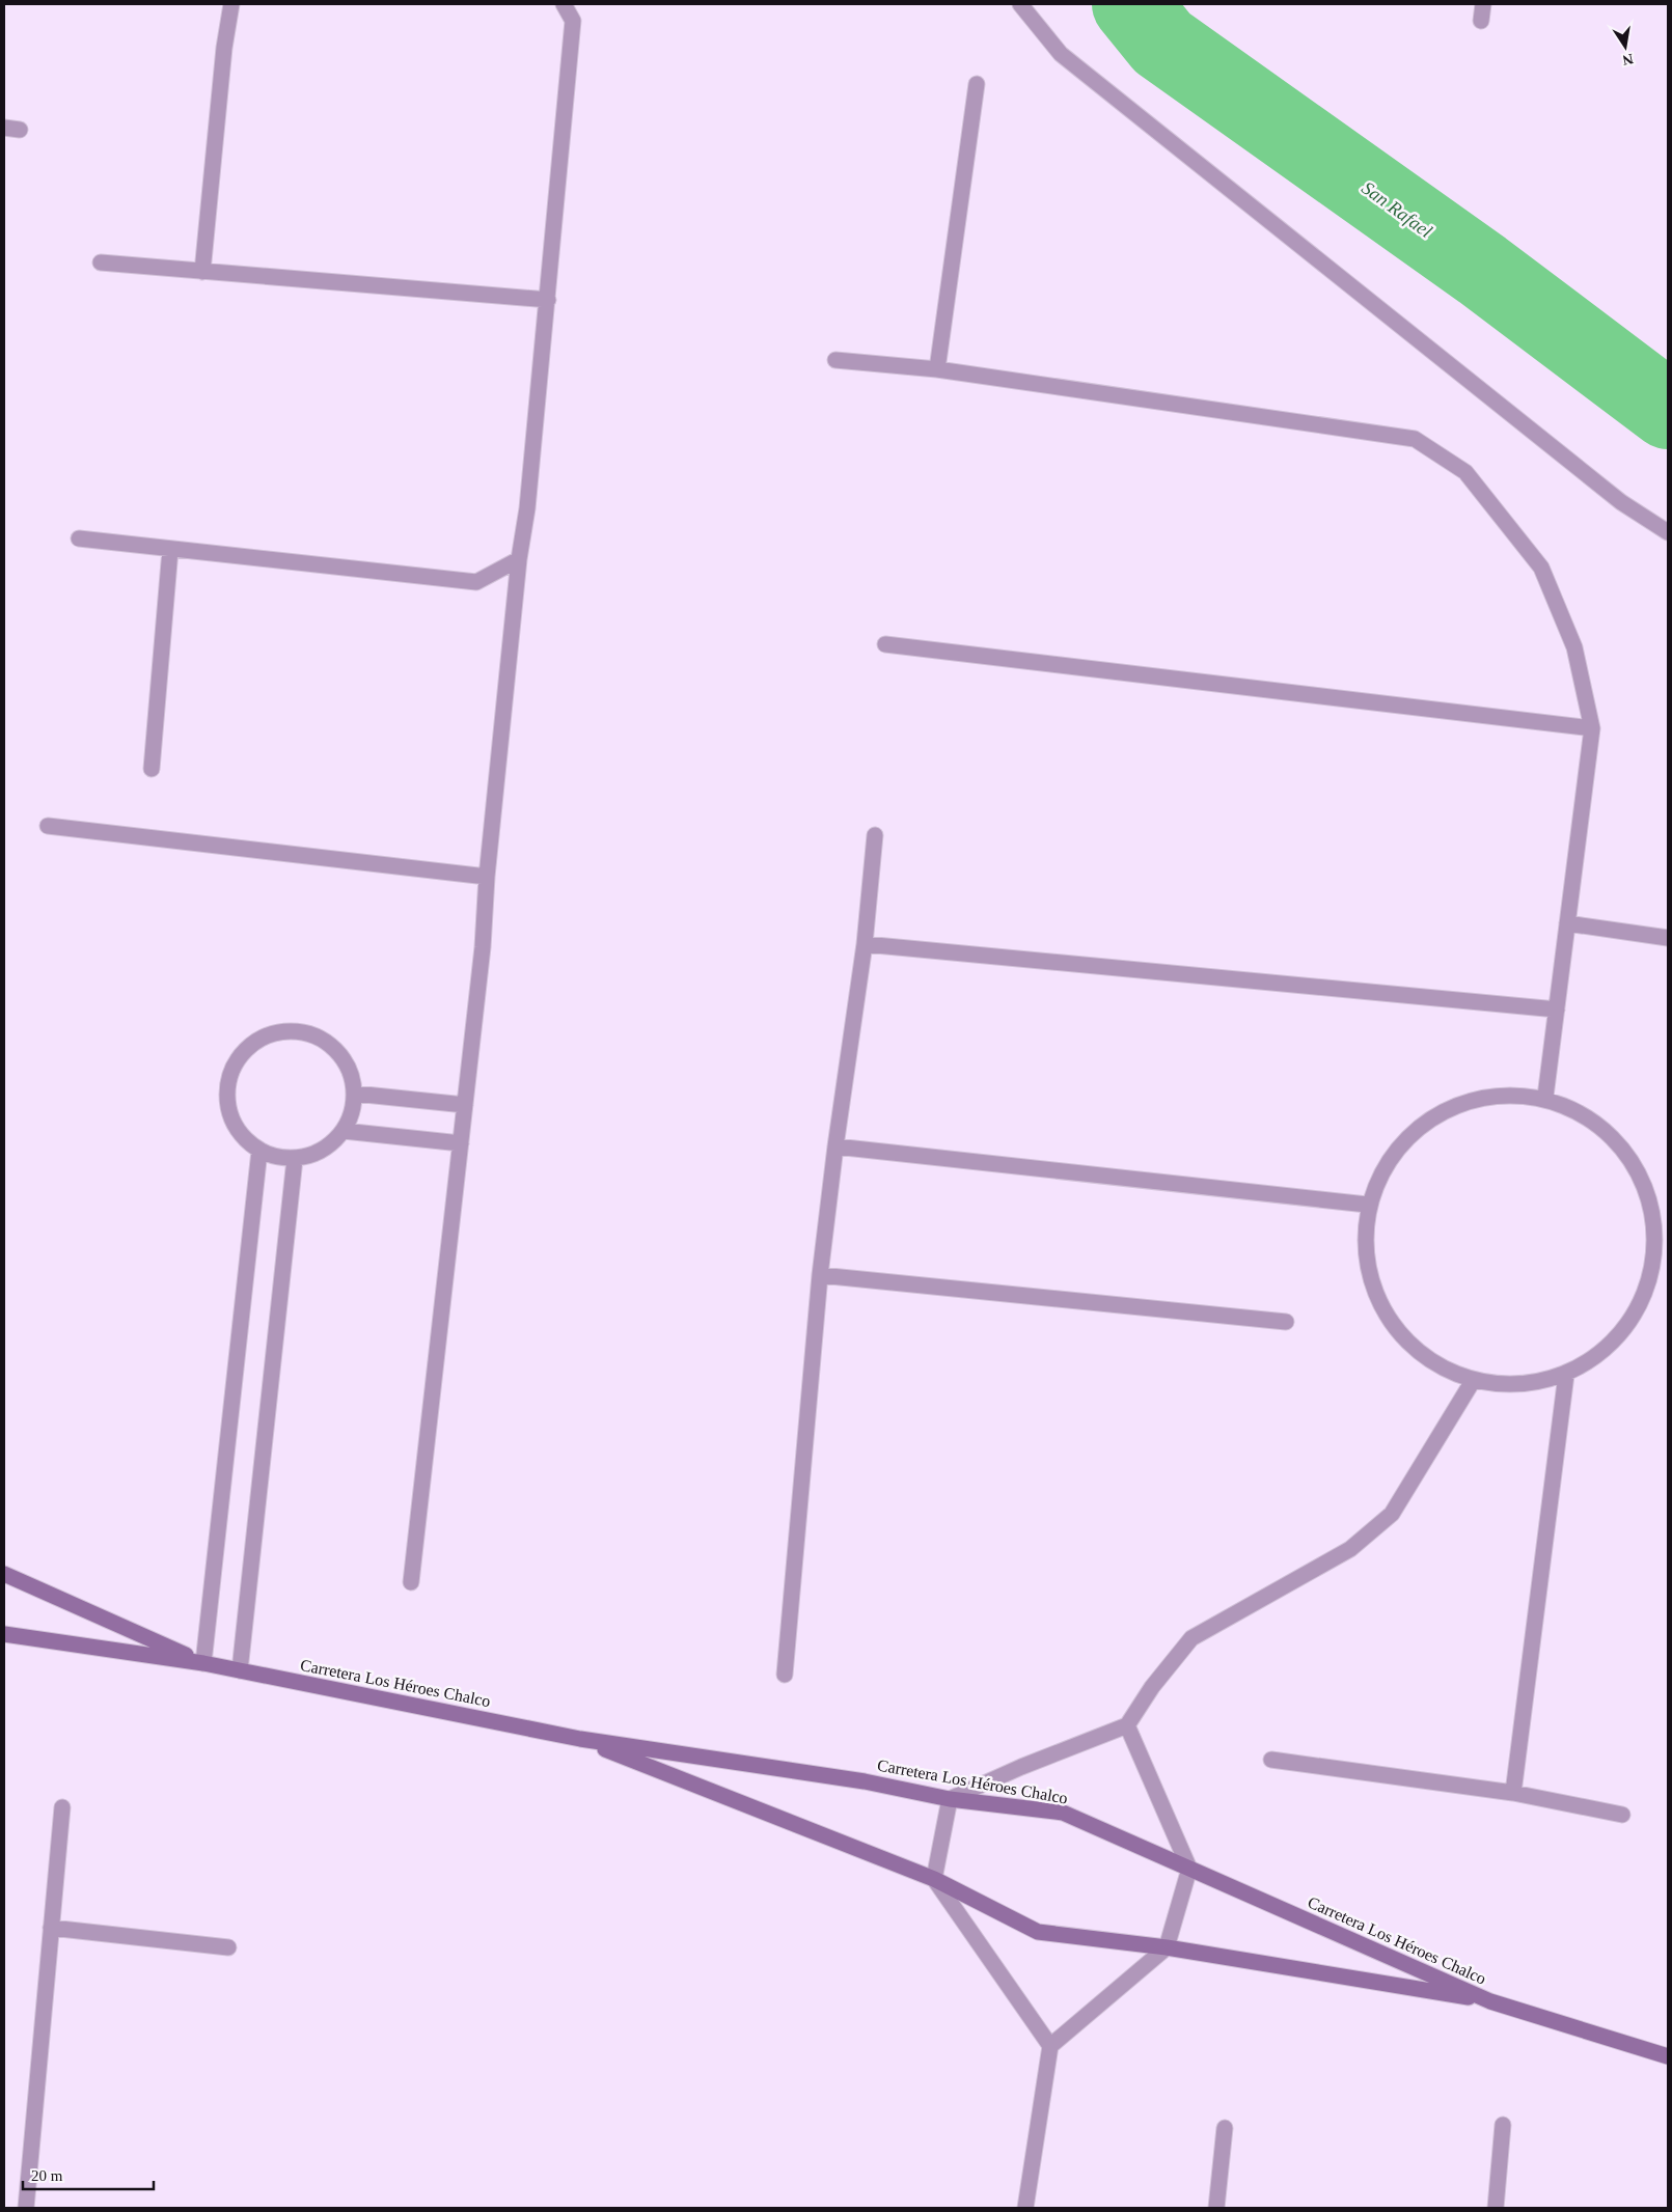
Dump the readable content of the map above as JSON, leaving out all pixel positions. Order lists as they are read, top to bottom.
{
  "streets": {
    "street": ["Carretera Los Héroes Chalco"]
  },
  "water": ["San Rafael"],
  "scale_bar": "20 m",
  "north": "bottom"
}
